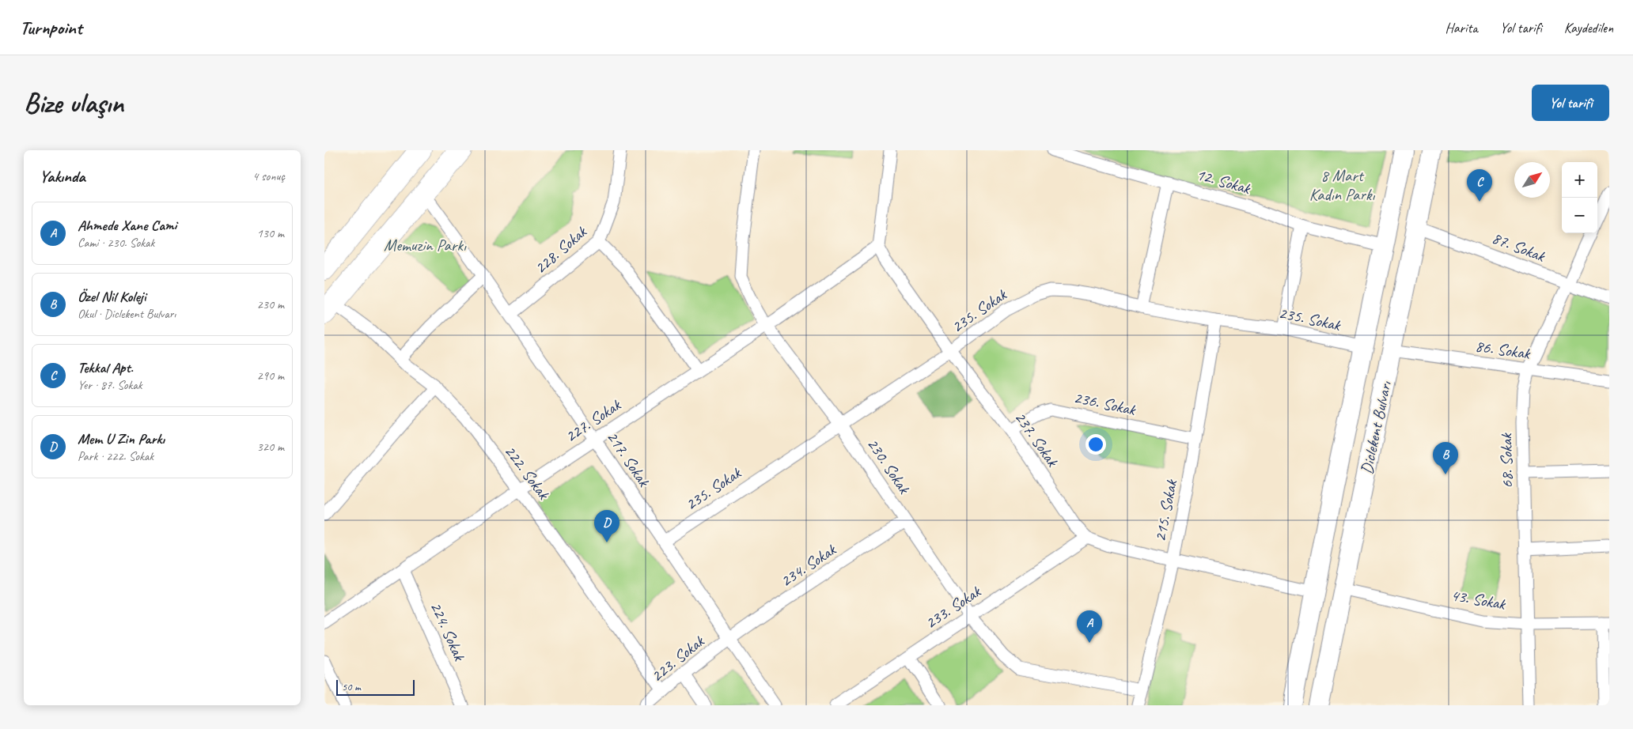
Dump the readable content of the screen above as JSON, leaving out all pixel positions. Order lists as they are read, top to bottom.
{
  "streets": {
    "main road": ["Diclekent Bulvarı"],
    "street": [
      "12. Sokak",
      "87. Sokak",
      "228. Sokak",
      "235. Sokak",
      "86. Sokak",
      "236. Sokak",
      "227. Sokak",
      "237. Sokak",
      "217. Sokak",
      "68. Sokak",
      "230. Sokak",
      "222. Sokak",
      "215. Sokak",
      "234. Sokak",
      "43. Sokak",
      "233. Sokak",
      "224. Sokak",
      "223. Sokak"
    ]
  },
  "crossings": [
    ["12. Sokak", "Diclekent Bulvarı"],
    ["87. Sokak", "Diclekent Bulvarı"],
    ["87. Sokak", "68. Sokak"],
    ["228. Sokak", "217. Sokak"],
    ["235. Sokak", "Diclekent Bulvarı"],
    ["235. Sokak", "237. Sokak"],
    ["235. Sokak", "217. Sokak"],
    ["235. Sokak", "230. Sokak"],
    ["235. Sokak", "215. Sokak"],
    ["86. Sokak", "Diclekent Bulvarı"],
    ["86. Sokak", "68. Sokak"],
    ["236. Sokak", "237. Sokak"],
    ["236. Sokak", "215. Sokak"],
    ["227. Sokak", "237. Sokak"],
    ["227. Sokak", "217. Sokak"],
    ["227. Sokak", "230. Sokak"],
    ["227. Sokak", "222. Sokak"],
    ["227. Sokak", "224. Sokak"],
    ["Diclekent Bulvarı", "237. Sokak"],
    ["Diclekent Bulvarı", "43. Sokak"],
    ["237. Sokak", "215. Sokak"],
    ["237. Sokak", "233. Sokak"],
    ["217. Sokak", "234. Sokak"],
    ["217. Sokak", "223. Sokak"],
    ["68. Sokak", "43. Sokak"],
    ["230. Sokak", "215. Sokak"],
    ["230. Sokak", "234. Sokak"],
    ["230. Sokak", "233. Sokak"],
    ["222. Sokak", "223. Sokak"],
    ["234. Sokak", "223. Sokak"]
  ],
  "parks": ["8 Mart Kadın Parkı", "Memuzin Parkı"],
  "scale_bar": "50 m",
  "north": "top right",
  "page": {
    "header": "Turnpoint",
    "nav": ["Harita", "Yol tarifi", "Kaydedilen"],
    "buttons": "Yol tarifi",
    "title": "Bize ulaşın",
    "heading": ["Yakında", "4 sonuç"],
    "map_buttons": ["+", "−"],
    "pins": [
      "C",
      "B",
      "D",
      "A"
    ],
    "list": [
      {
        "mark": "A",
        "name": "Ahmede Xane Cami",
        "note": "Cami · 230. Sokak",
        "value": "130 m"
      },
      {
        "mark": "B",
        "name": "Özel Nil Koleji",
        "note": "Okul · Diclekent Bulvarı",
        "value": "230 m"
      },
      {
        "mark": "C",
        "name": "Tekkal Apt.",
        "note": "Yer · 87. Sokak",
        "value": "290 m"
      },
      {
        "mark": "D",
        "name": "Mem U Zin Parkı",
        "note": "Park · 222. Sokak",
        "value": "320 m"
      }
    ],
    "scale": "50 m"
  }
}
